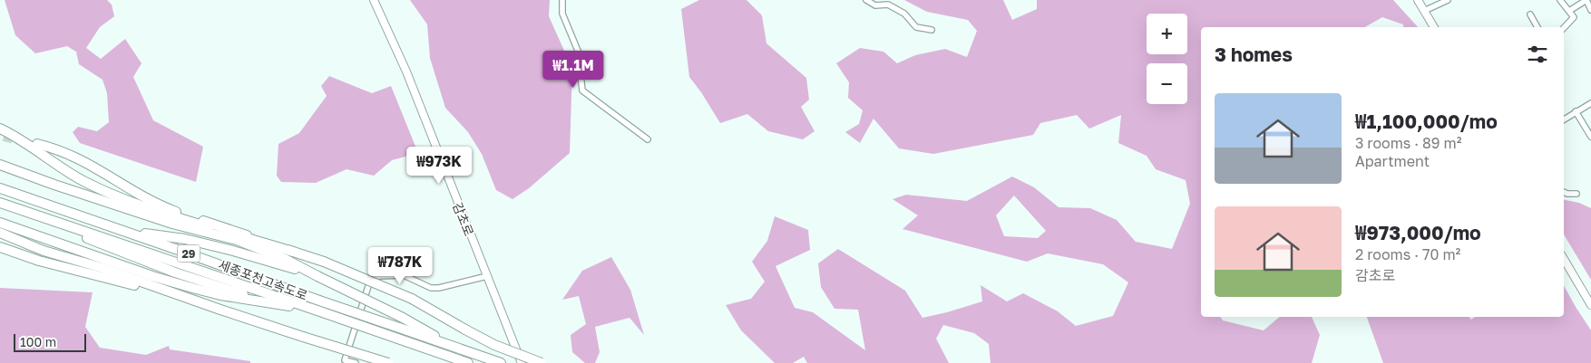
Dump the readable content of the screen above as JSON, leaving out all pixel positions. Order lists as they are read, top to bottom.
{
  "streets": {
    "highway": ["29", "세종포천고속도로"],
    "main road": ["감초로"]
  },
  "scale_bar": "100 m",
  "page": {
    "map_buttons": ["+", "−"],
    "heading": "3 homes",
    "price": ["₩1.1M", "₩973K", "₩787K"],
    "list": [
      {
        "name": "₩1,100,000/mo",
        "note": "3 rooms · 89 m² · Apartment"
      },
      {
        "name": "₩973,000/mo",
        "note": "2 rooms · 70 m² · 감초로"
      }
    ],
    "scale": "100 m"
  }
}
